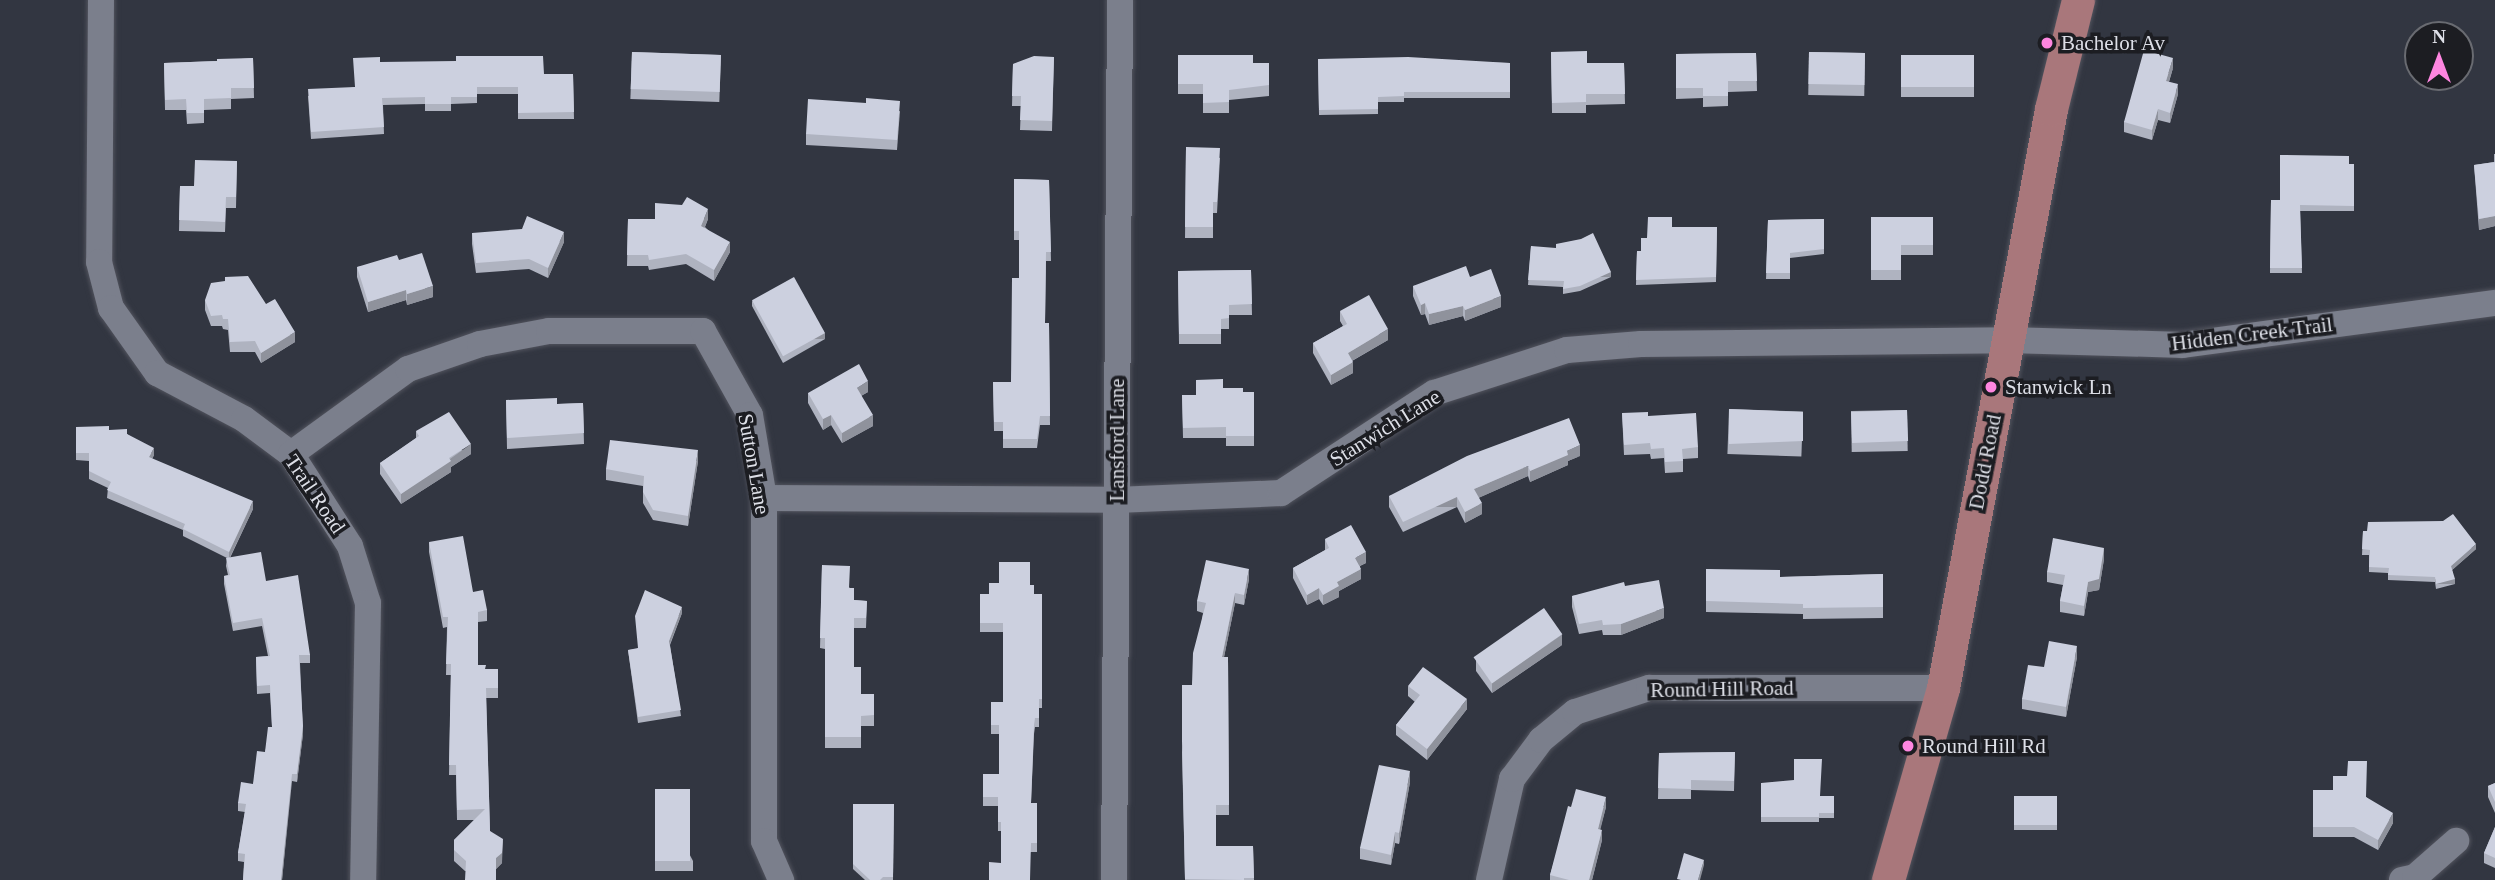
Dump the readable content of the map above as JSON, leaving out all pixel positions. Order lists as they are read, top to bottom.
{
  "streets": {
    "main road": ["Dodd Road"],
    "street": [
      "Hidden Creek Trail",
      "Stanwich Lane",
      "Lansford Lane",
      "Sutton Lane",
      "Trail Road",
      "Round Hill Road"
    ]
  },
  "crossings": [
    ["Hidden Creek Trail", "Stanwich Lane"],
    ["Hidden Creek Trail", "Dodd Road"],
    ["Stanwich Lane", "Lansford Lane"],
    ["Stanwich Lane", "Dodd Road"],
    ["Stanwich Lane", "Sutton Lane"],
    ["Dodd Road", "Round Hill Road"],
    ["Sutton Lane", "Trail Road"]
  ],
  "places": ["Bachelor Av", "Stanwick Ln", "Round Hill Rd"],
  "north": "top"
}
